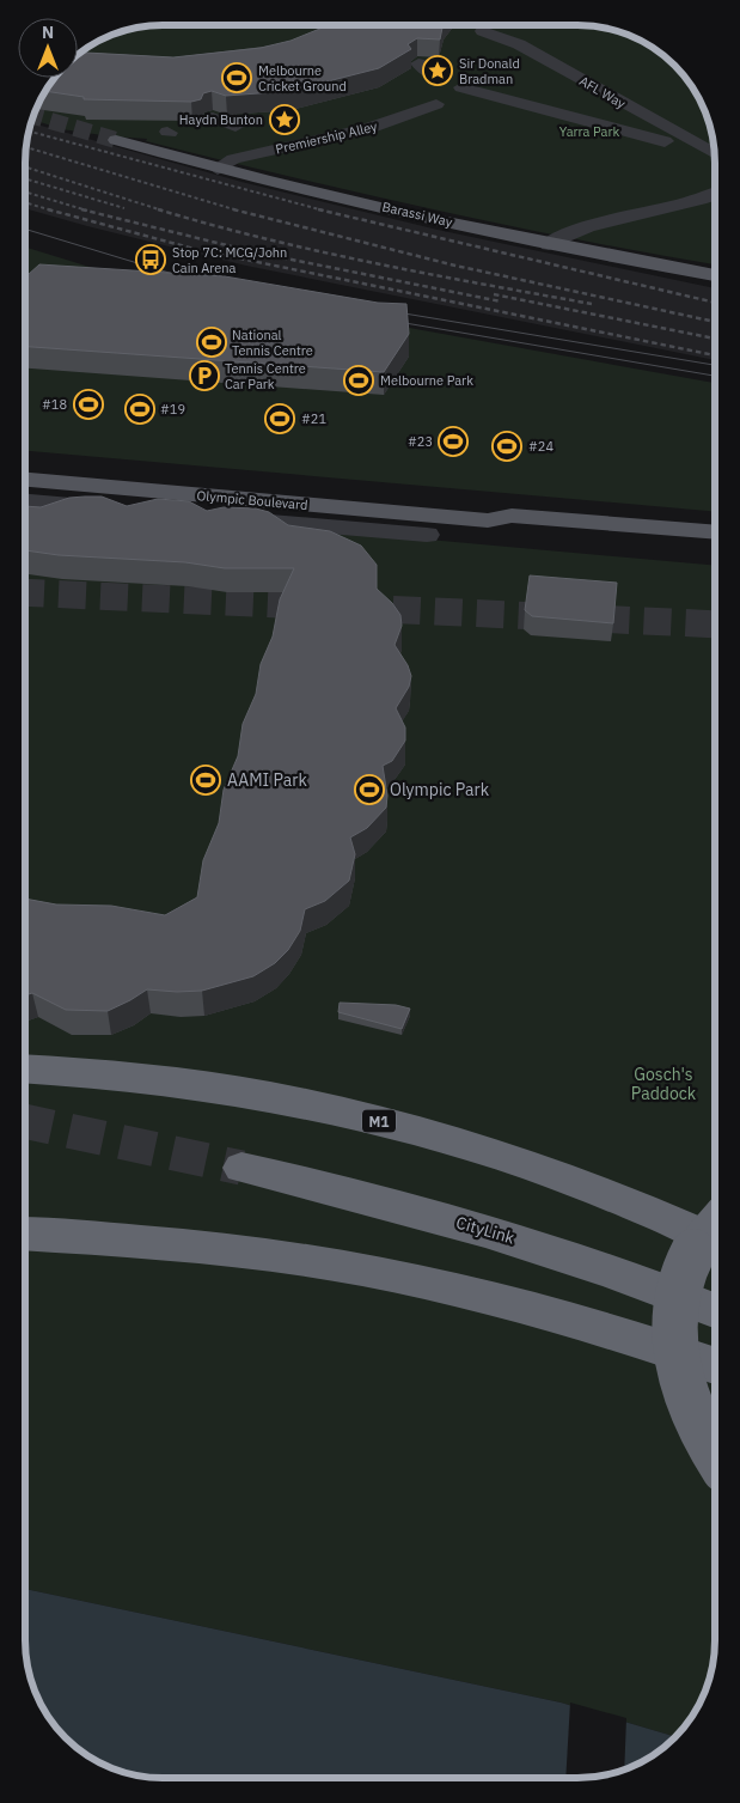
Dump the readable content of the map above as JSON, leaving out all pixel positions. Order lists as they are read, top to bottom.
{
  "streets": {
    "highway": ["M1", "CityLink"],
    "main road": ["Barassi Way", "Olympic Boulevard"],
    "street": ["AFL Way", "Premiership Alley"]
  },
  "crossings": [
    ["Premiership Alley", "Barassi Way"]
  ],
  "parks": ["Yarra Park", "Gosch's Paddock"],
  "places": {
    "place": ["Sir Donald Bradman", "Haydn Bunton"],
    "sports": [
      "Melbourne Cricket Ground",
      "National Tennis Centre",
      "Melbourne Park",
      "#18",
      "#19",
      "#21",
      "#23",
      "#24",
      "AAMI Park",
      "Olympic Park"
    ],
    "bus stop": ["Stop 7C: MCG/John Cain Arena"],
    "parking": ["Tennis Centre Car Park"]
  },
  "north": "top"
}
